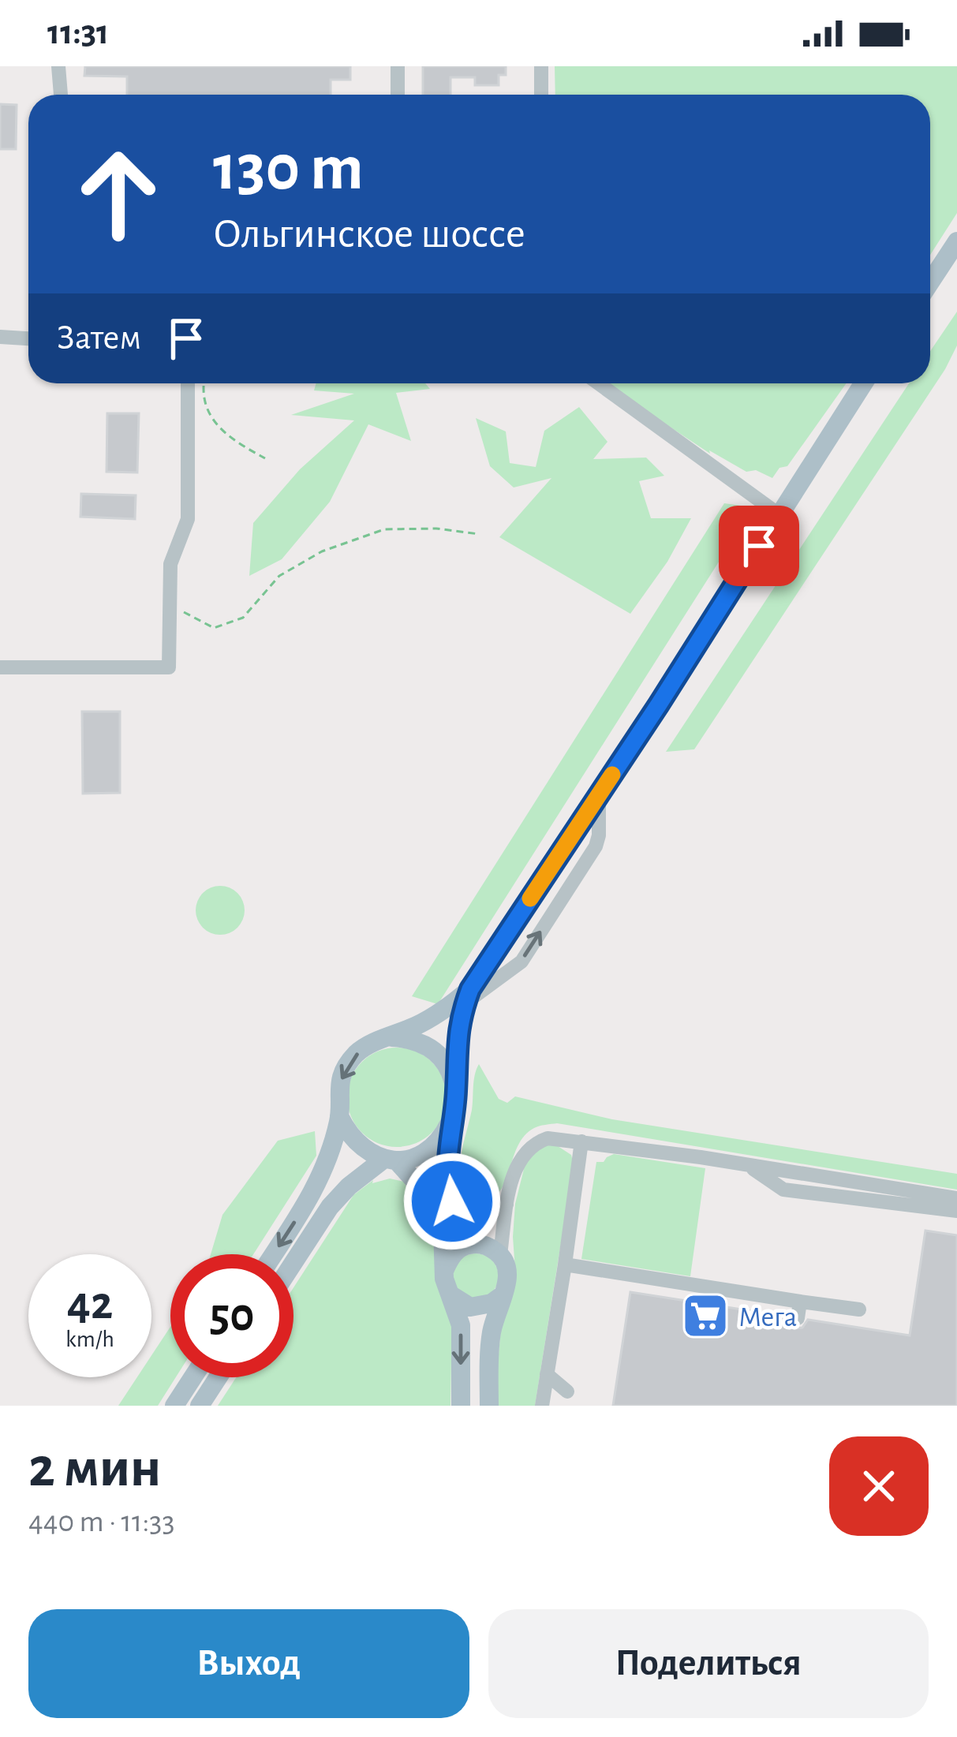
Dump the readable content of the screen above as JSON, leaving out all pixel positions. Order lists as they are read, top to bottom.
{
  "places": {
    "supermarket": ["Мега"]
  },
  "page": {
    "status": "11:31",
    "turn": ["130 m", "Ольгинское шоссе"],
    "then": "Затем",
    "speed": "42 km/h",
    "limit": "50",
    "heading": ["2 мин", "440 m · 11:33"],
    "buttons": ["Выход", "Поделиться"]
  }
}
